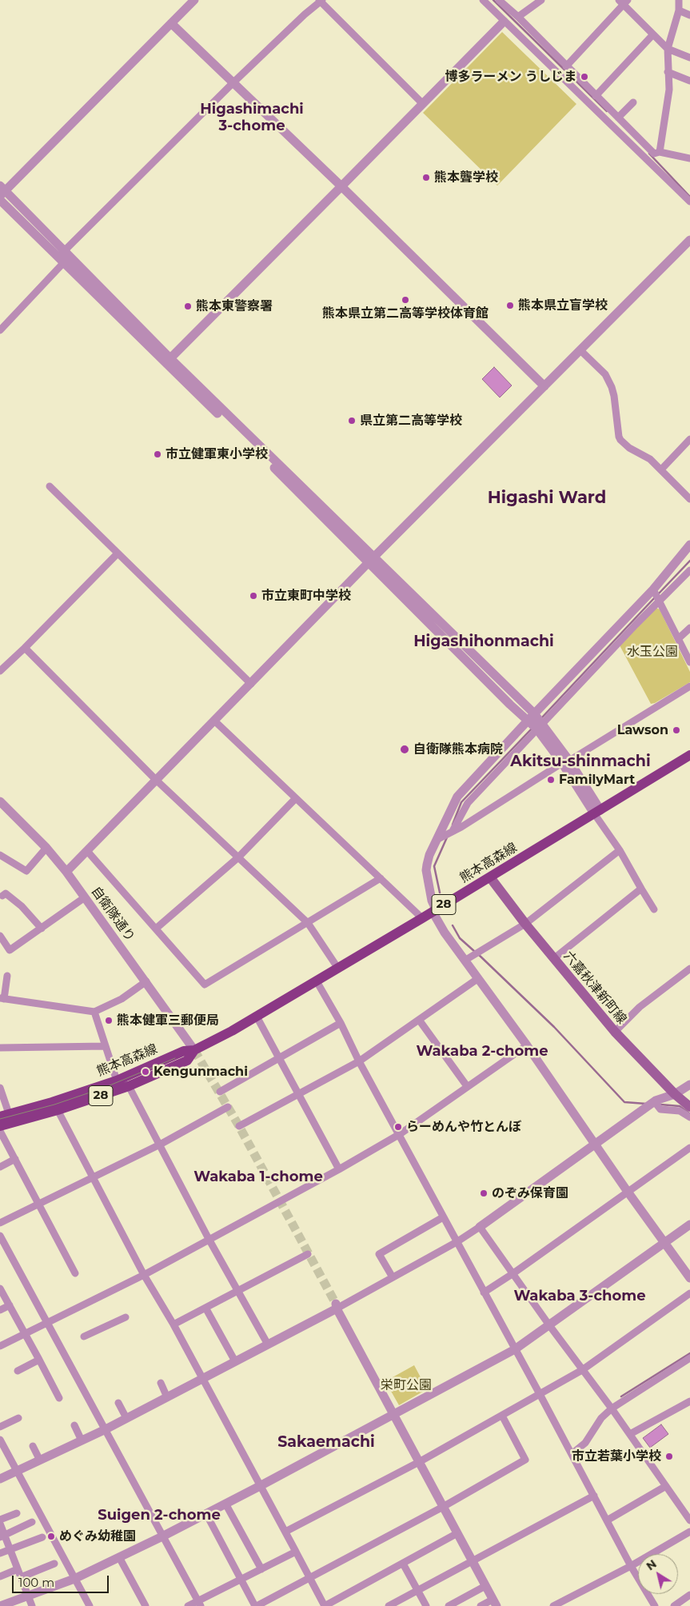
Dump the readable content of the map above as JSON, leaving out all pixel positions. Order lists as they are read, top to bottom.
{
  "streets": {
    "main road": ["熊本高森線", "28", "六嘉秋津新町線"],
    "street": ["自衛隊通り"]
  },
  "crossings": [
    ["熊本高森線", "自衛隊通り"],
    ["熊本高森線", "六嘉秋津新町線"]
  ],
  "districts": [
    "Higashimachi 3-chome",
    "Higashi Ward",
    "Higashihonmachi",
    "Akitsu-shinmachi",
    "Wakaba 2-chome",
    "Wakaba 1-chome",
    "Wakaba 3-chome",
    "Sakaemachi",
    "Suigen 2-chome"
  ],
  "parks": ["水玉公園", "栄町公園"],
  "places": [
    "博多ラーメン うしじま",
    "熊本聾学校",
    "熊本県立第二高等学校体育館",
    "熊本県立盲学校",
    "熊本東警察署",
    "県立第二高等学校",
    "市立健軍東小学校",
    "市立東町中学校",
    "Lawson",
    "自衛隊熊本病院",
    "FamilyMart",
    "熊本健軍三郵便局",
    "Kengunmachi",
    "らーめんや竹とんぼ",
    "のぞみ保育園",
    "市立若葉小学校",
    "めぐみ幼稚園"
  ],
  "scale_bar": "100 m",
  "north": "top left"
}
